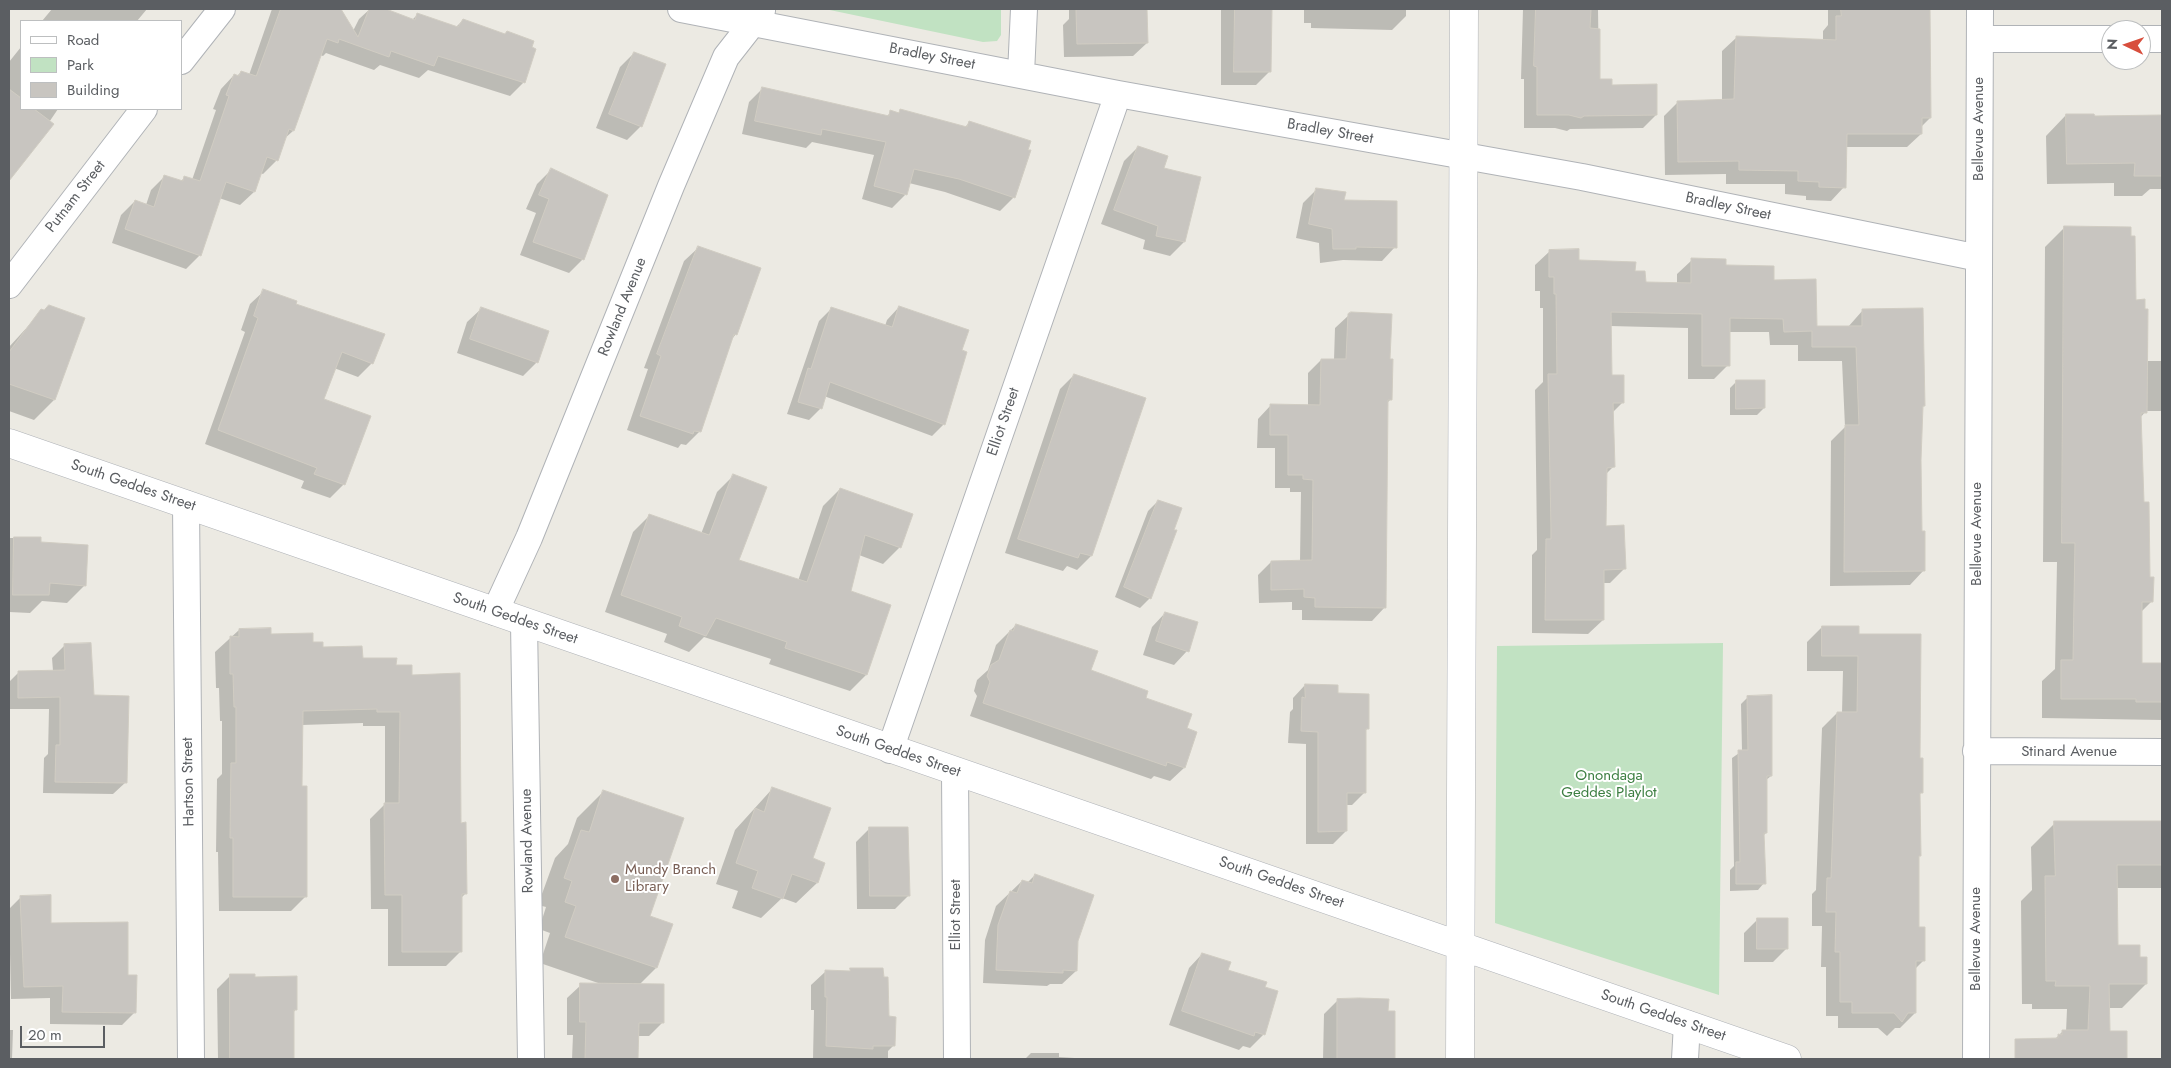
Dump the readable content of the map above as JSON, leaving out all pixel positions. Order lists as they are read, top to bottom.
{
  "streets": {
    "main road": ["South Geddes Street"],
    "street": [
      "Bradley Street",
      "Bellevue Avenue",
      "Putnam Street",
      "Rowland Avenue",
      "Elliot Street",
      "Stinard Avenue",
      "Hartson Street"
    ]
  },
  "crossings": [
    ["Bradley Street", "Bellevue Avenue"],
    ["Bradley Street", "Rowland Avenue"],
    ["Bradley Street", "Elliot Street"],
    ["Bellevue Avenue", "Stinard Avenue"],
    ["Rowland Avenue", "South Geddes Street"],
    ["Elliot Street", "South Geddes Street"],
    ["South Geddes Street", "Hartson Street"]
  ],
  "parks": ["Onondaga Geddes Playlot"],
  "places": ["Mundy Branch Library"],
  "legend": ["Road", "Park", "Building"],
  "scale_bar": "20 m",
  "north": "left"
}
